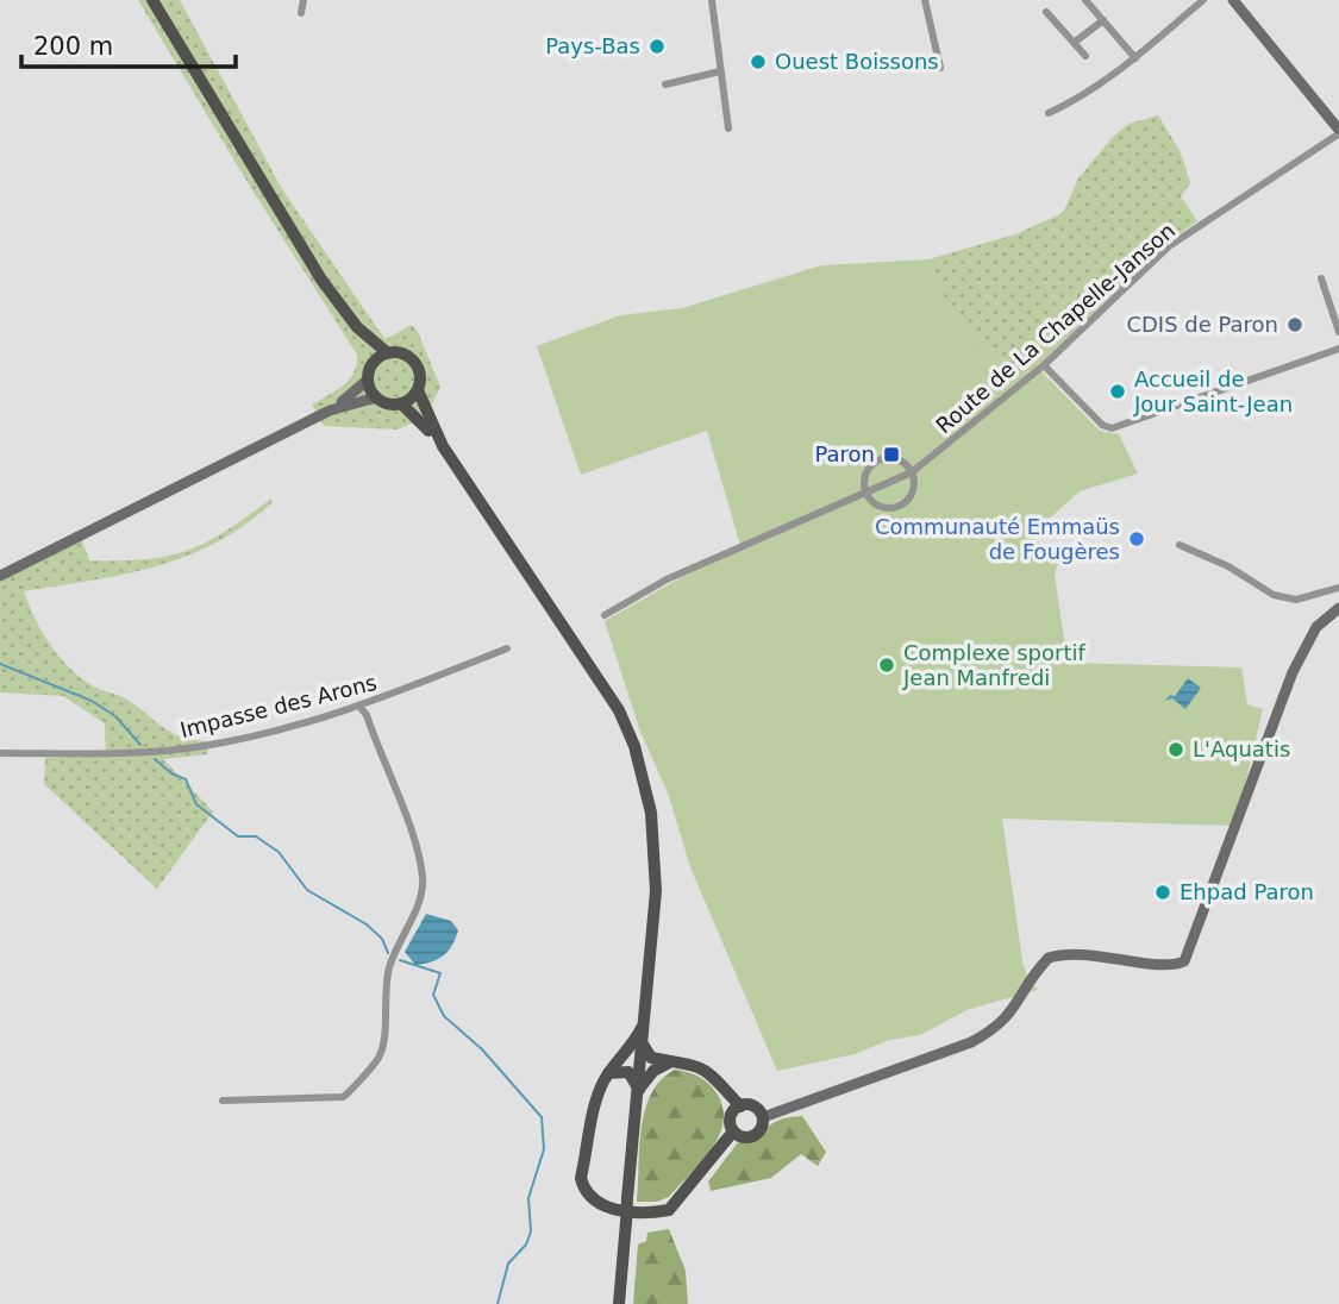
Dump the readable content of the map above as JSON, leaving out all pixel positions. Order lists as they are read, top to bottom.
{
  "streets": {
    "street": ["Route de La Chapelle-Janson", "Impasse des Arons"]
  },
  "places": {
    "other": [
      "Pays-Bas",
      "Ouest Boissons",
      "CDIS de Paron",
      "Accueil de Jour Saint-Jean",
      "Communauté Emmaüs de Fougères",
      "Complexe sportif Jean Manfredi",
      "L'Aquatis",
      "Ehpad Paron"
    ],
    "transit": ["Paron"]
  },
  "scale_bar": "200 m"
}
